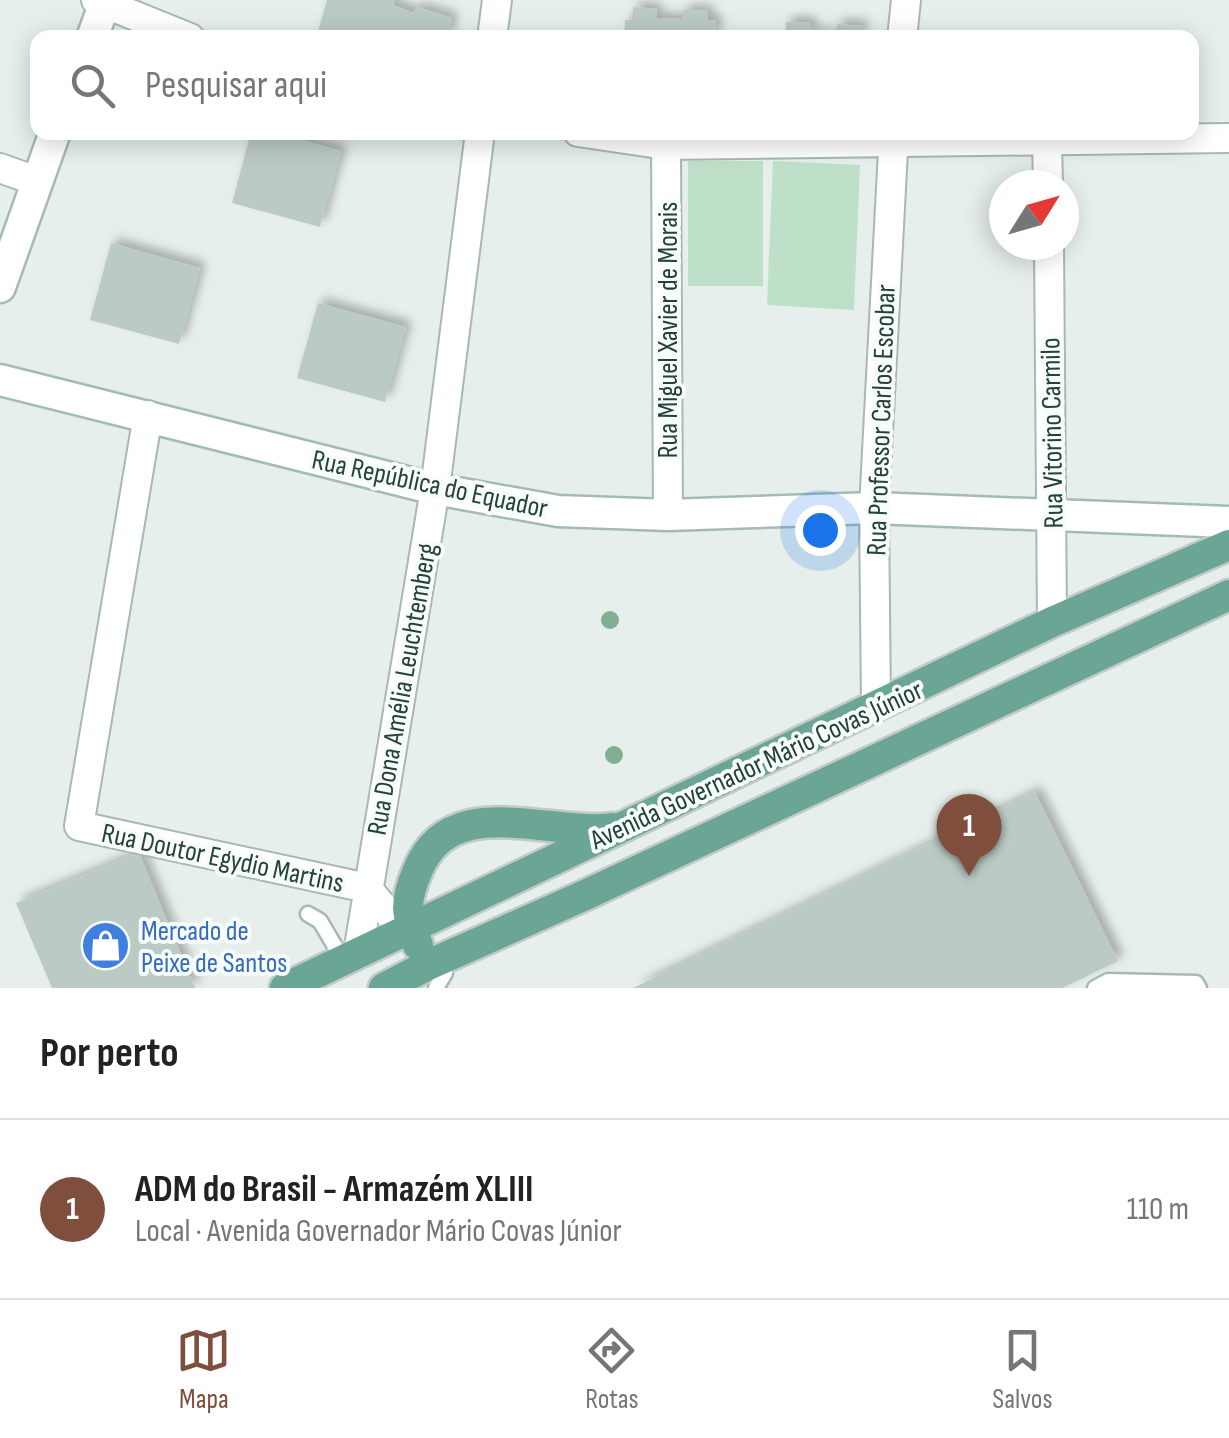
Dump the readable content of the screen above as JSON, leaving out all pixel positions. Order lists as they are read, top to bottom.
{
  "streets": {
    "main road": ["Avenida Governador Mário Covas Júnior"],
    "street": [
      "Rua Miguel Xavier de Morais",
      "Rua Professor Carlos Escobar",
      "Rua Vitorino Carmilo",
      "Rua República do Equador",
      "Rua Dona Amélia Leuchtemberg",
      "Rua Doutor Egydio Martins"
    ]
  },
  "crossings": [
    ["Rua Miguel Xavier de Morais", "Rua República do Equador"],
    ["Rua Professor Carlos Escobar", "Rua República do Equador"],
    ["Rua Professor Carlos Escobar", "Avenida Governador Mário Covas Júnior"],
    ["Rua Vitorino Carmilo", "Rua República do Equador"],
    ["Rua Vitorino Carmilo", "Avenida Governador Mário Covas Júnior"],
    ["Rua República do Equador", "Rua Dona Amélia Leuchtemberg"],
    ["Rua República do Equador", "Rua Doutor Egydio Martins"],
    ["Rua Dona Amélia Leuchtemberg", "Avenida Governador Mário Covas Júnior"],
    ["Rua Dona Amélia Leuchtemberg", "Rua Doutor Egydio Martins"]
  ],
  "places": {
    "shop": ["Mercado de Peixe de Santos"]
  },
  "north": "top right",
  "page": {
    "search": "Pesquisar aqui",
    "pins": "1",
    "heading": "Por perto",
    "list": [
      {
        "mark": "1",
        "name": "ADM do Brasil - Armazém XLIII",
        "note": "Local · Avenida Governador Mário Covas Júnior",
        "value": "110 m"
      }
    ],
    "nav": ["Mapa", "Rotas", "Salvos"]
  }
}
